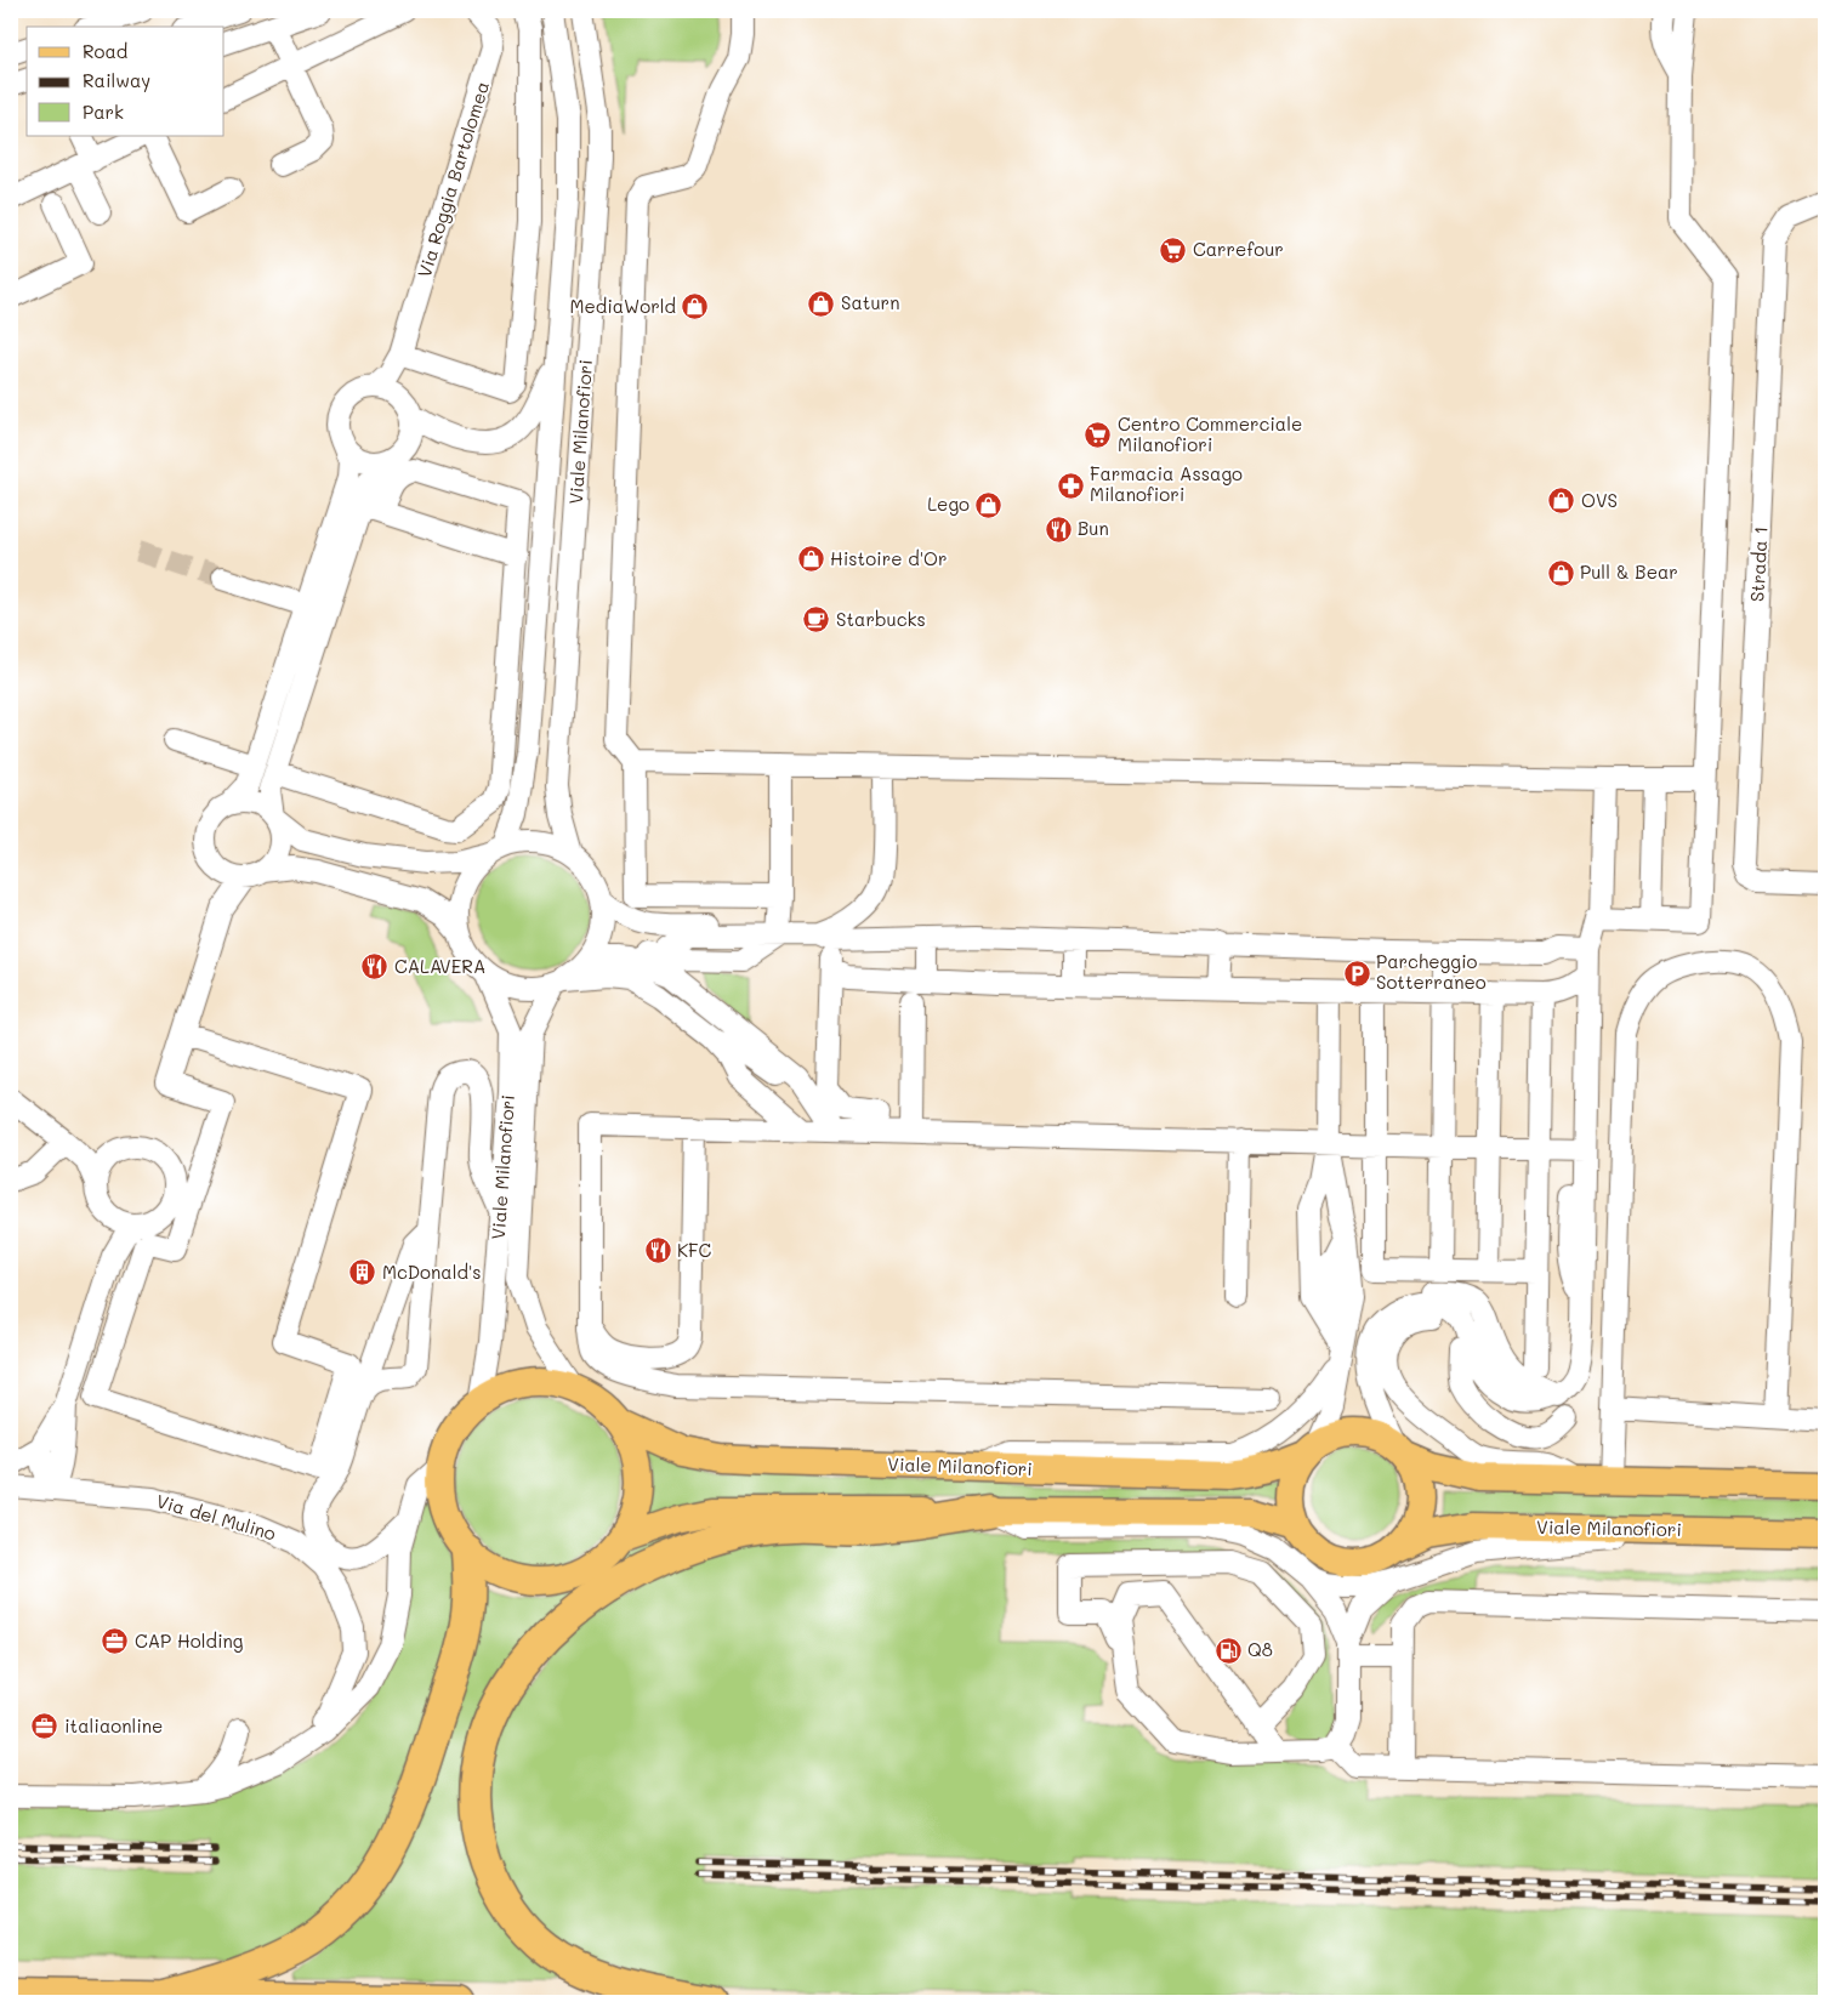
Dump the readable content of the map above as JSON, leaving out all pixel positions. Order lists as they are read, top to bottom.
{
  "streets": {
    "main road": ["Viale Milanofiori"],
    "street": ["Via Roggia Bartolomea", "Strada 1", "Via del Mulino"]
  },
  "places": {
    "supermarket": ["Carrefour", "Centro Commerciale Milanofiori"],
    "shop": [
      "Saturn",
      "MediaWorld",
      "OVS",
      "Lego",
      "Histoire d'Or",
      "Pull & Bear"
    ],
    "pharmacy": ["Farmacia Assago Milanofiori"],
    "restaurant": ["Bun", "CALAVERA", "KFC"],
    "cafe": ["Starbucks"],
    "parking": ["Parcheggio Sotterraneo"],
    "building": ["McDonald's"],
    "office": ["CAP Holding", "italiaonline"],
    "fuel station": ["Q8"]
  },
  "legend": ["Road", "Railway", "Park"]
}
